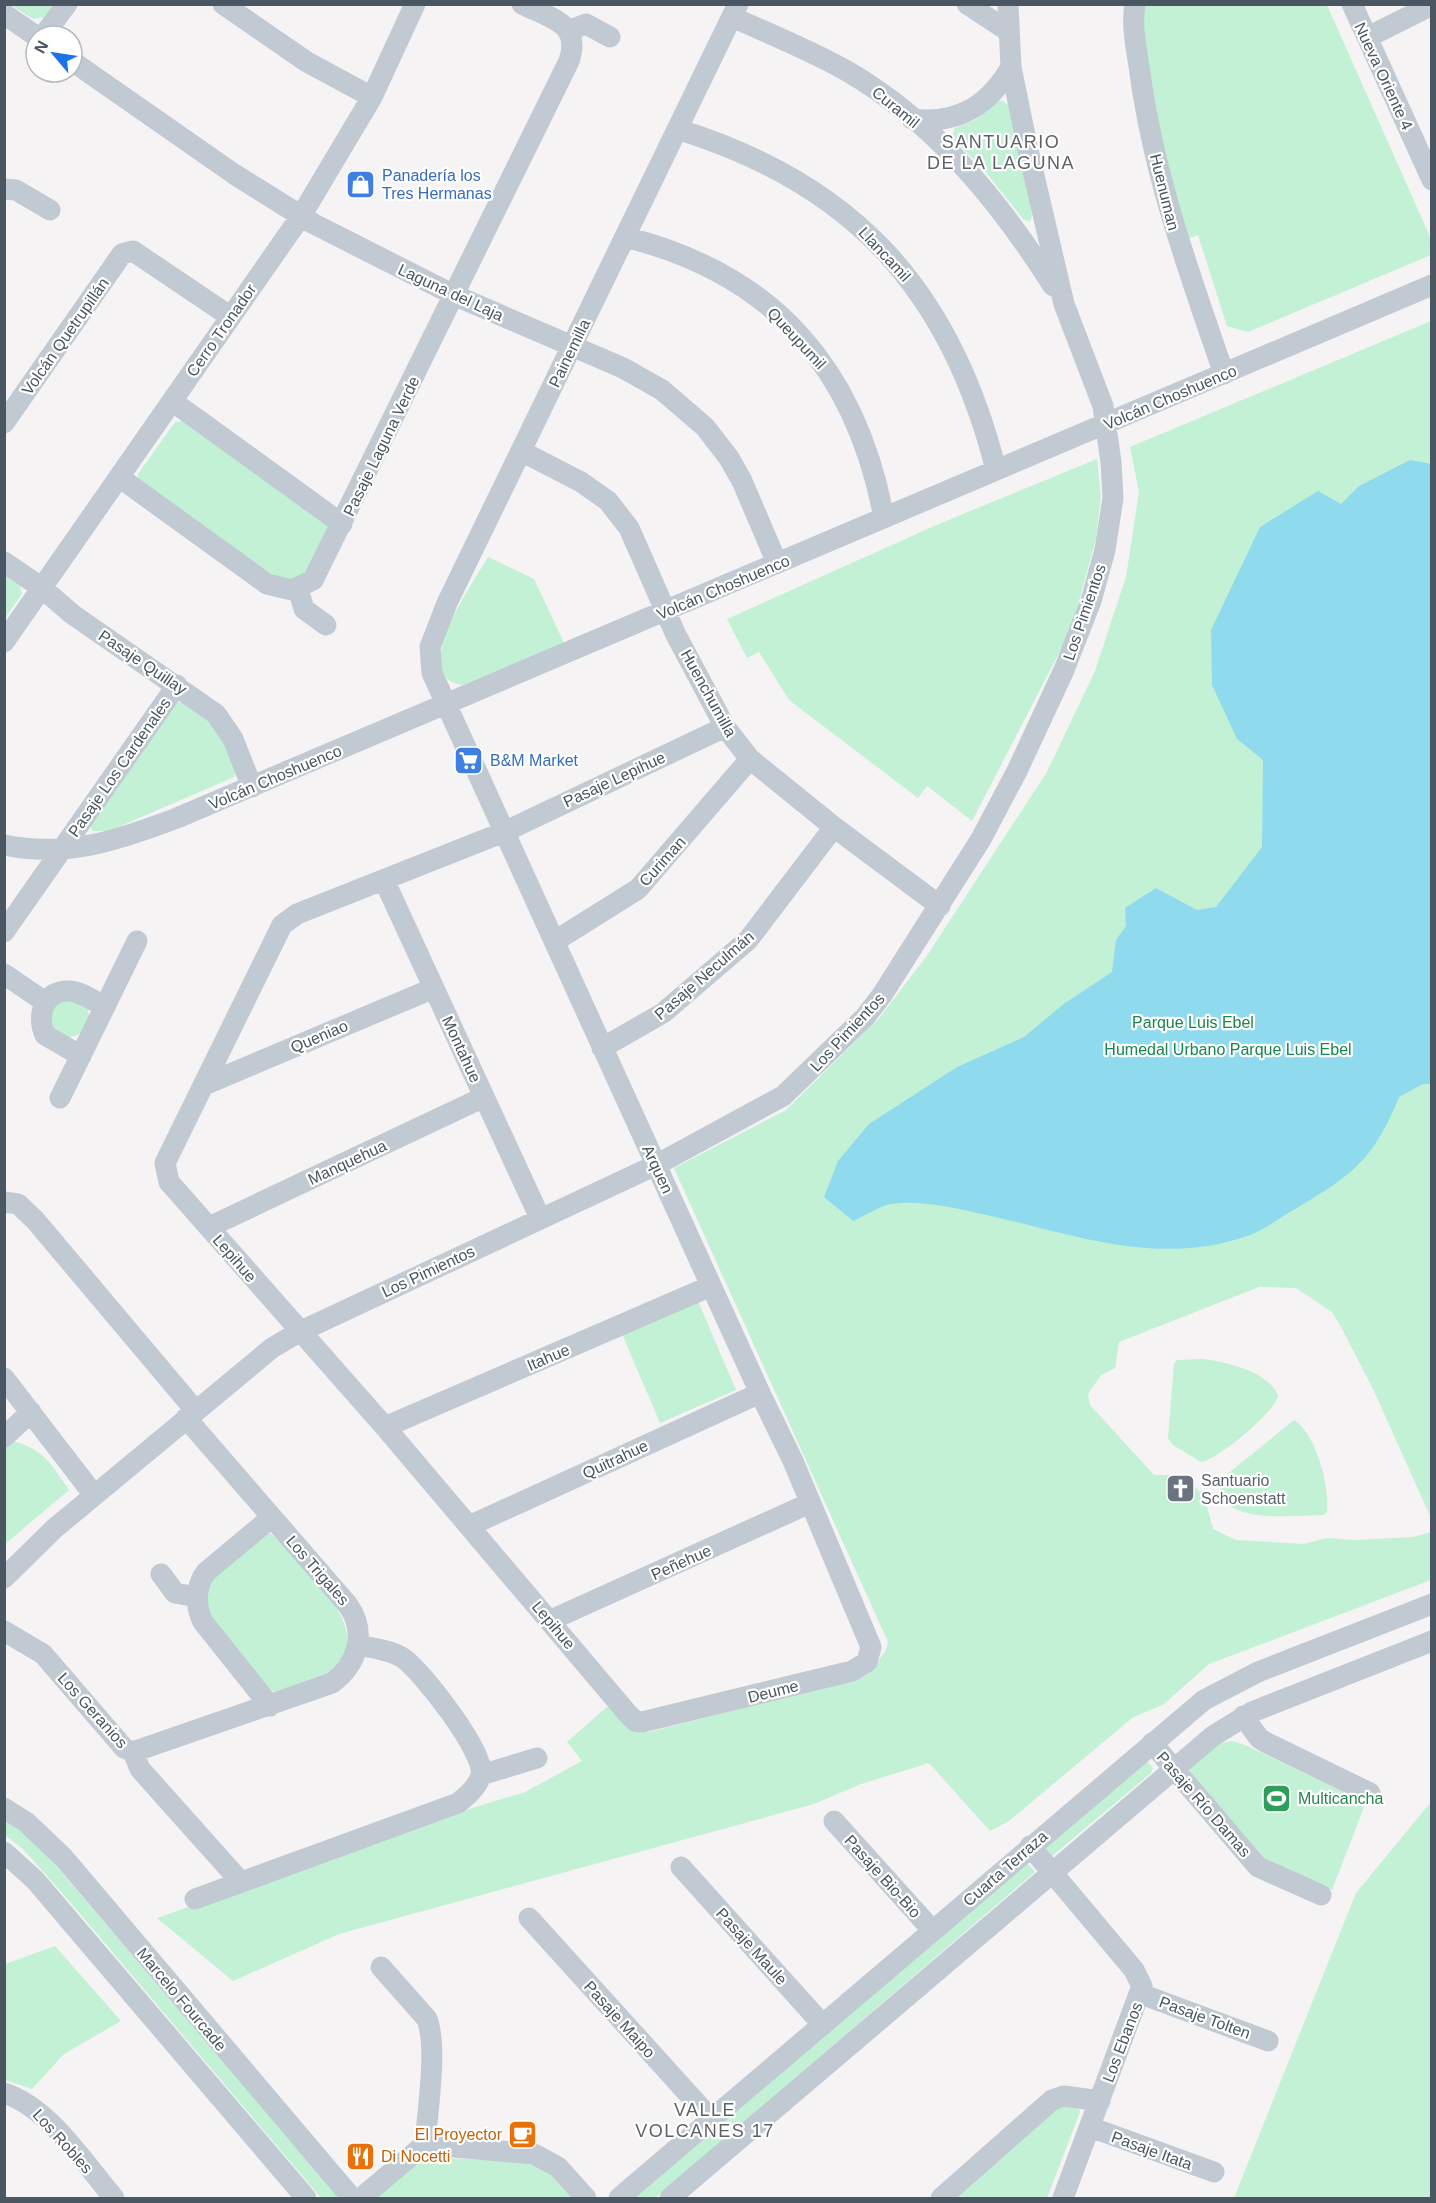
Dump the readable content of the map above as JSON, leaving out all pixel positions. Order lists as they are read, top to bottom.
{
  "streets": {
    "street": [
      "Nueva Oriente 4",
      "Curamil",
      "Huenuman",
      "Llancamil",
      "Laguna del Laja",
      "Cerro Tronador",
      "Volcán Quetrupillán",
      "Queupumil",
      "Painemilla",
      "Volcán Choshuenco",
      "Pasaje Laguna Verde",
      "Los Pimientos",
      "Pasaje Quillay",
      "Huenchumilla",
      "Pasaje Los Cardenales",
      "Pasaje Lepihue",
      "Curiman",
      "Pasaje Neculmán",
      "Queniao",
      "Montahue",
      "Manquehua",
      "Arquen",
      "Lepihue",
      "Itahue",
      "Quitrahue",
      "Peñehue",
      "Los Trigales",
      "Deume",
      "Los Geranios",
      "Pasaje Río Damas",
      "Cuarta Terraza",
      "Pasaje Bio-Bio",
      "Pasaje Maule",
      "Marcelo Fourcade",
      "Pasaje Tolten",
      "Pasaje Maipo",
      "Los Ebanos",
      "Los Robles",
      "Pasaje Itata"
    ]
  },
  "crossings": [
    ["Curamil", "Painemilla"],
    ["Curamil", "Los Pimientos"],
    ["Huenuman", "Volcán Choshuenco"],
    ["Llancamil", "Painemilla"],
    ["Llancamil", "Volcán Choshuenco"],
    ["Laguna del Laja", "Cerro Tronador"],
    ["Laguna del Laja", "Painemilla"],
    ["Laguna del Laja", "Volcán Choshuenco"],
    ["Laguna del Laja", "Pasaje Laguna Verde"],
    ["Cerro Tronador", "Volcán Quetrupillán"],
    ["Cerro Tronador", "Pasaje Quillay"],
    ["Queupumil", "Painemilla"],
    ["Queupumil", "Volcán Choshuenco"],
    ["Painemilla", "Volcán Choshuenco"],
    ["Painemilla", "Huenchumilla"],
    ["Painemilla", "Arquen"],
    ["Volcán Choshuenco", "Los Pimientos"],
    ["Volcán Choshuenco", "Pasaje Quillay"],
    ["Volcán Choshuenco", "Huenchumilla"],
    ["Volcán Choshuenco", "Pasaje Los Cardenales"],
    ["Volcán Choshuenco", "Arquen"],
    ["Los Pimientos", "Huenchumilla"],
    ["Los Pimientos", "Montahue"],
    ["Los Pimientos", "Arquen"],
    ["Los Pimientos", "Lepihue"],
    ["Los Pimientos", "Los Trigales"],
    ["Pasaje Quillay", "Pasaje Los Cardenales"],
    ["Huenchumilla", "Pasaje Lepihue"],
    ["Huenchumilla", "Curiman"],
    ["Huenchumilla", "Pasaje Neculmán"],
    ["Pasaje Lepihue", "Arquen"],
    ["Pasaje Lepihue", "Lepihue"],
    ["Curiman", "Arquen"],
    ["Pasaje Neculmán", "Arquen"],
    ["Queniao", "Montahue"],
    ["Queniao", "Lepihue"],
    ["Montahue", "Manquehua"],
    ["Montahue", "Lepihue"],
    ["Manquehua", "Lepihue"],
    ["Arquen", "Lepihue"],
    ["Arquen", "Itahue"],
    ["Arquen", "Quitrahue"],
    ["Arquen", "Peñehue"],
    ["Arquen", "Deume"],
    ["Lepihue", "Itahue"],
    ["Lepihue", "Quitrahue"],
    ["Lepihue", "Peñehue"],
    ["Lepihue", "Deume"],
    ["Pasaje Río Damas", "Cuarta Terraza"],
    ["Cuarta Terraza", "Pasaje Bio-Bio"],
    ["Cuarta Terraza", "Pasaje Maule"],
    ["Cuarta Terraza", "Pasaje Maipo"],
    ["Cuarta Terraza", "Los Ebanos"],
    ["Pasaje Tolten", "Los Ebanos"],
    ["Los Ebanos", "Pasaje Itata"]
  ],
  "districts": ["SANTUARIO DE LA LAGUNA", "VALLE VOLCANES 17"],
  "parks": ["Parque Luis Ebel", "Humedal Urbano Parque Luis Ebel"],
  "places": {
    "shop": ["Panadería los Tres Hermanas"],
    "supermarket": ["B&M Market"],
    "church": ["Santuario Schoenstatt"],
    "sports": ["Multicancha"],
    "cafe": ["El Proyector"],
    "restaurant": ["Di Nocetti"]
  },
  "north": "top left"
}
